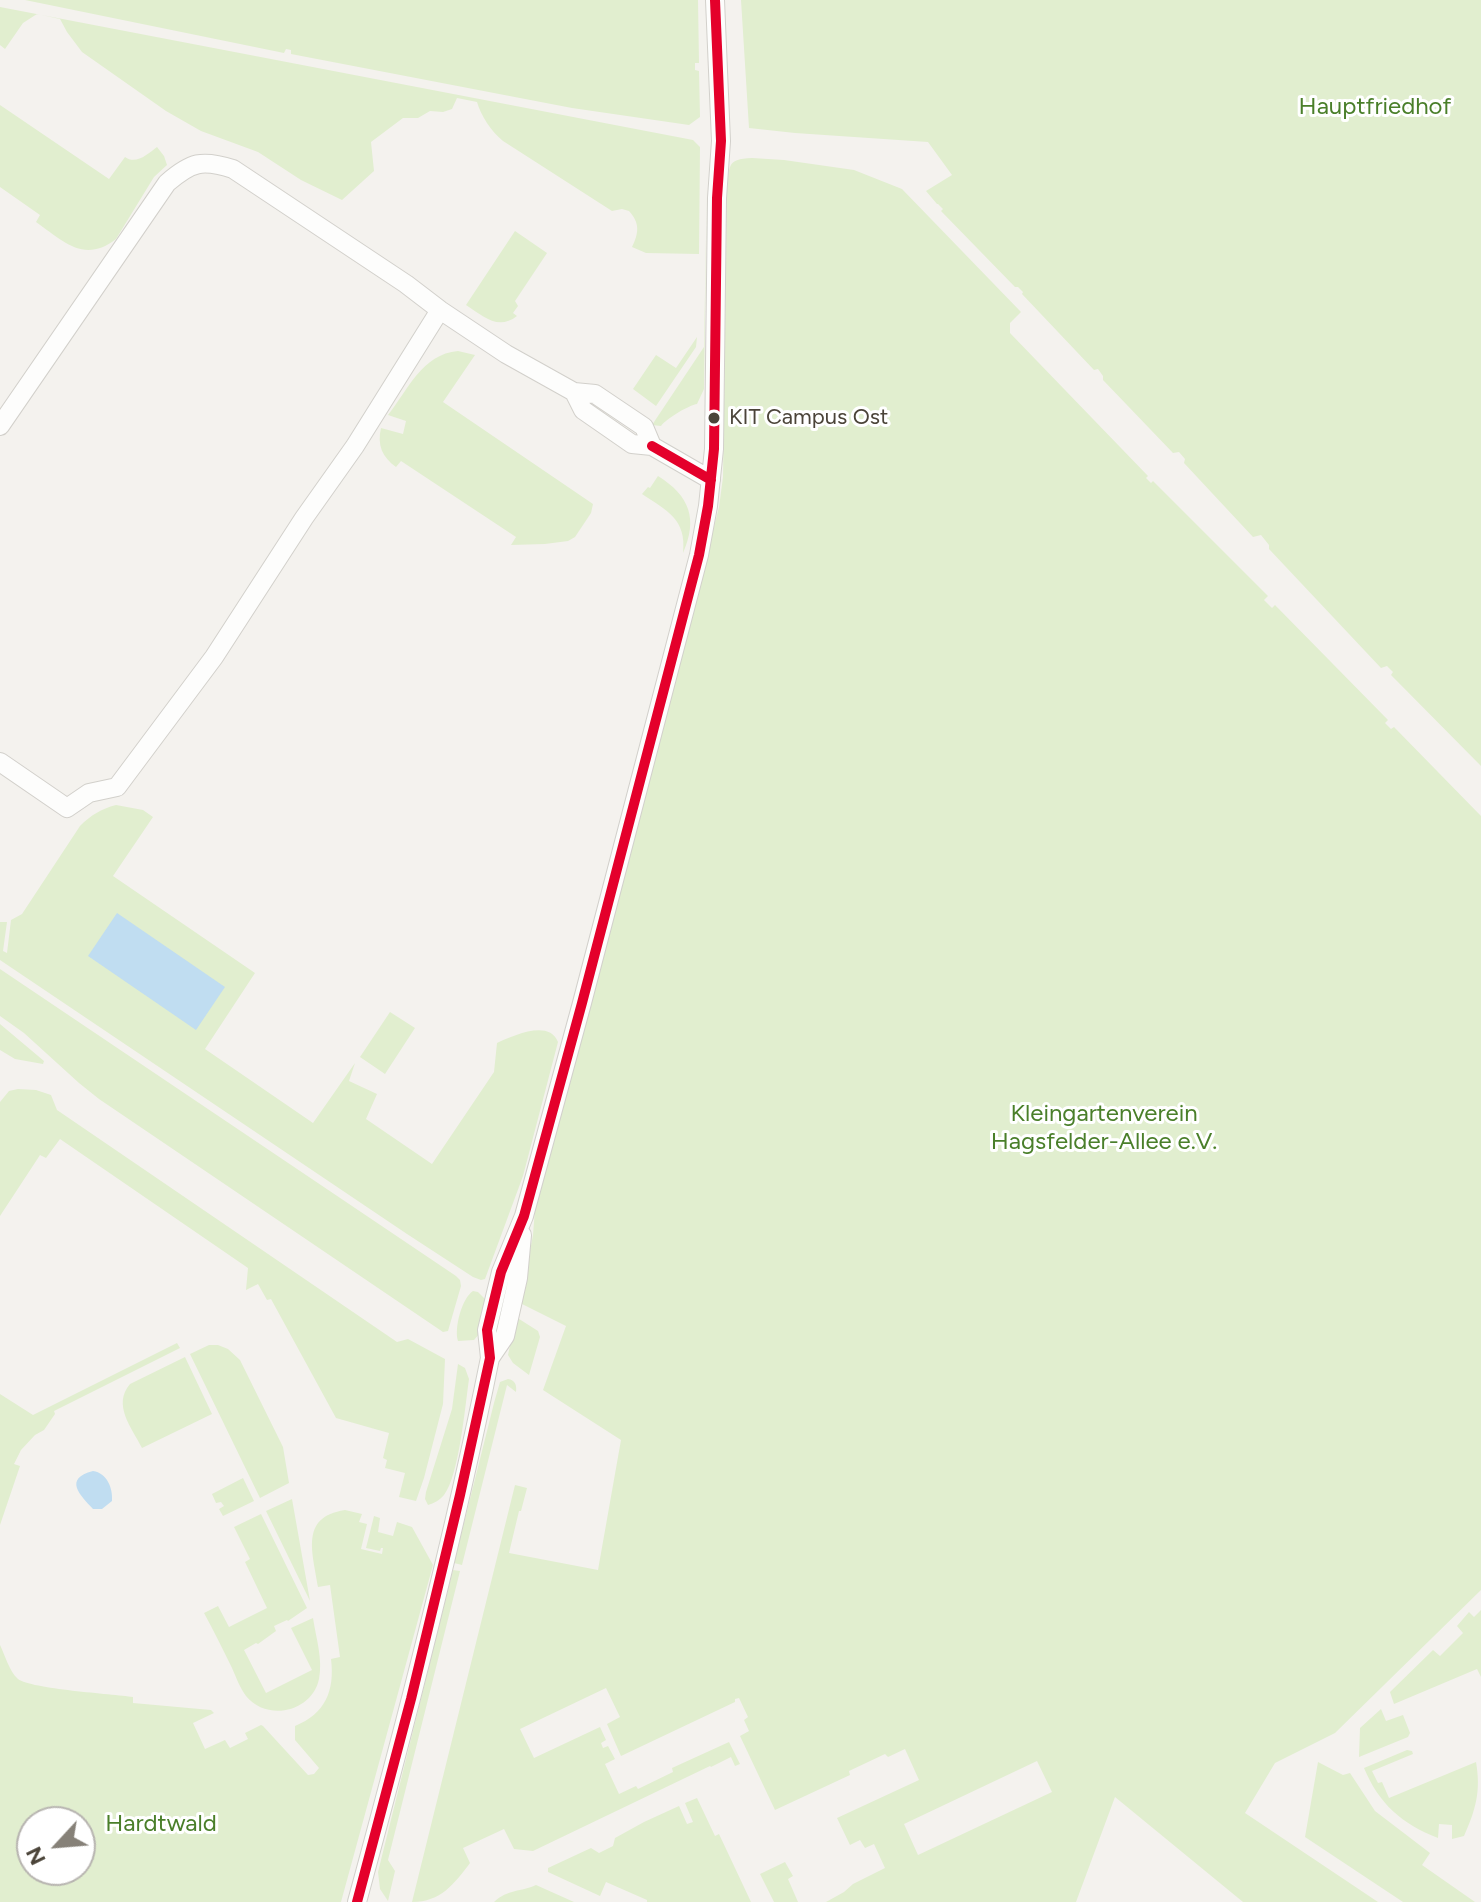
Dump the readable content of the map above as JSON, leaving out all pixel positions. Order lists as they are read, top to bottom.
{
  "parks": ["Hauptfriedhof", "Kleingartenverein Hagsfelder-Allee e.V.", "Hardtwald"],
  "places": ["KIT Campus Ost"],
  "north": "bottom left"
}
